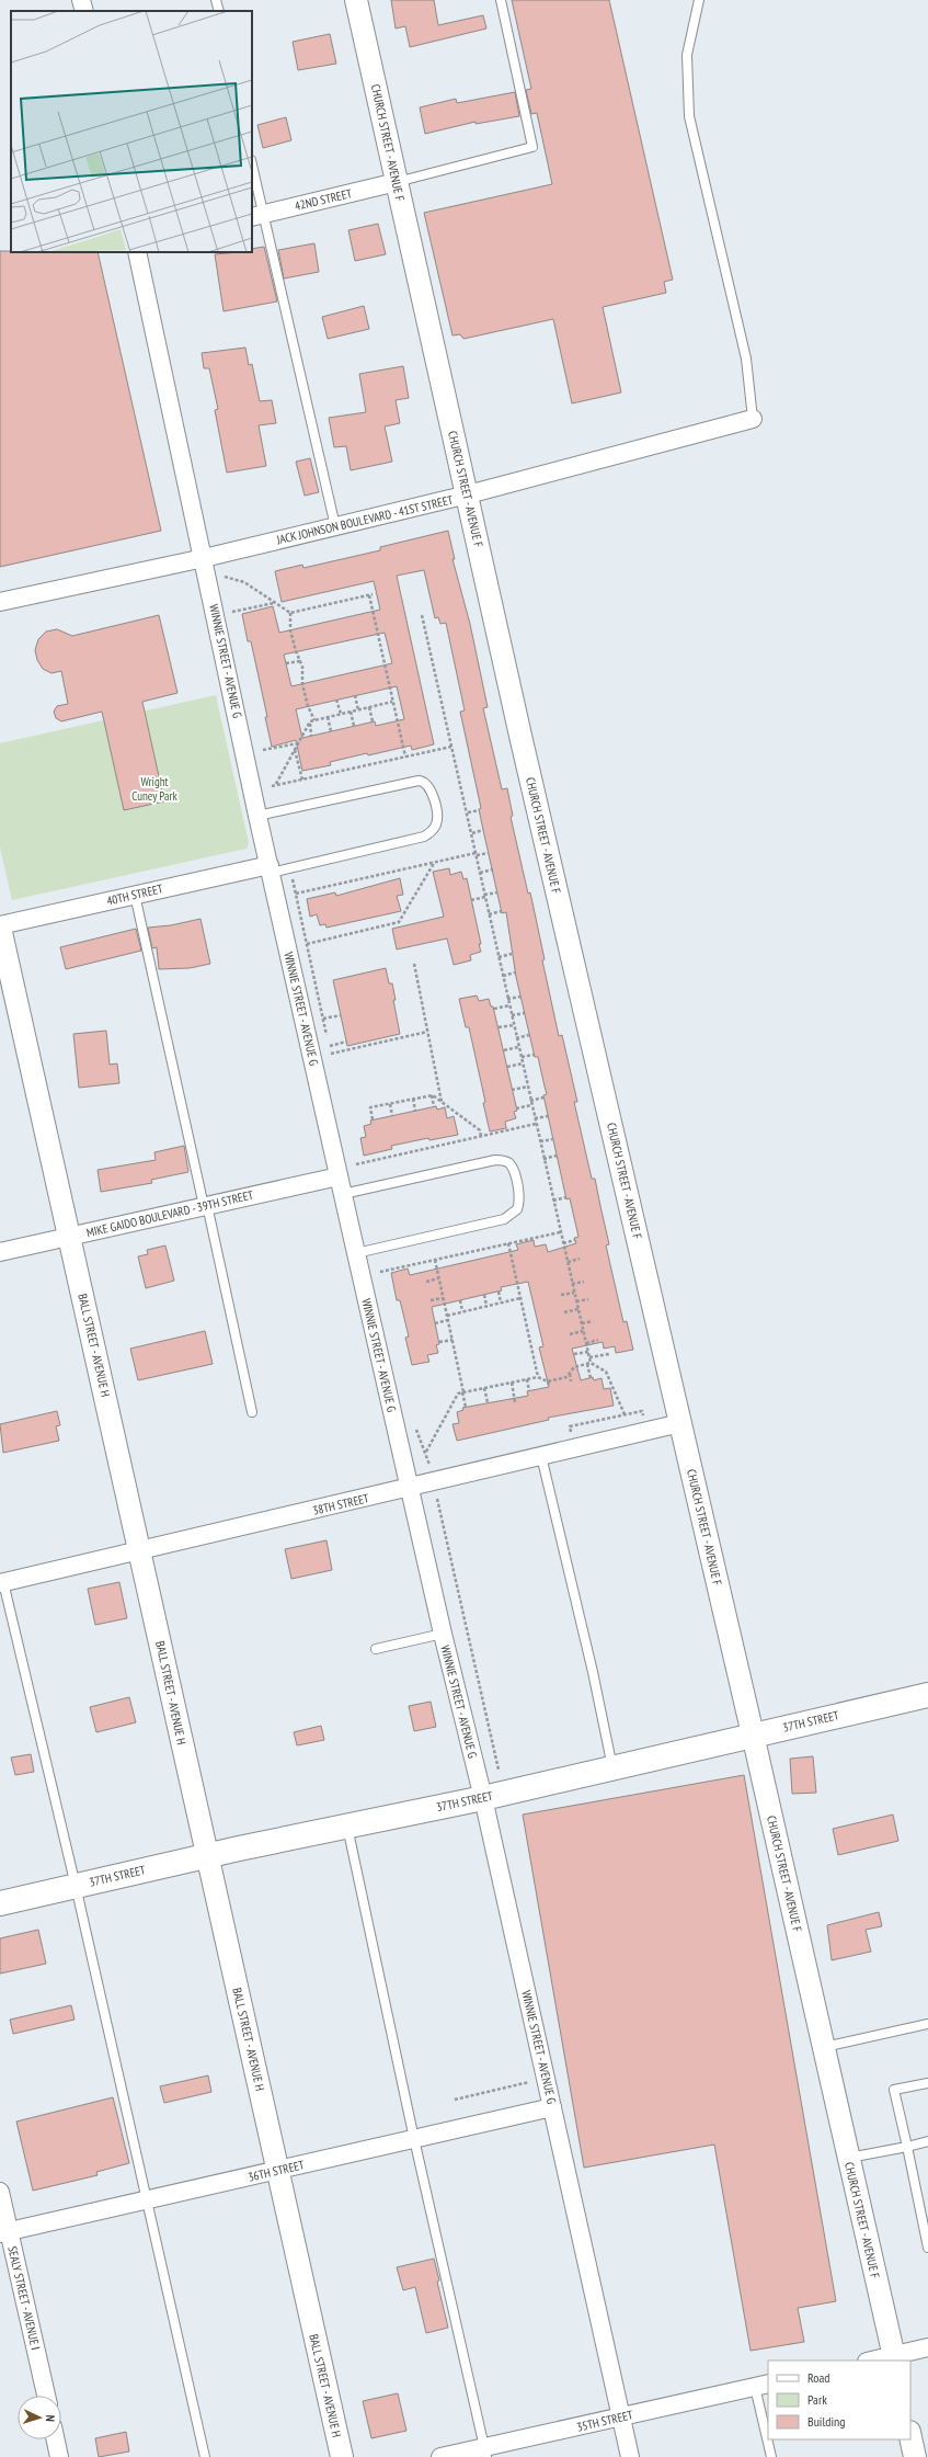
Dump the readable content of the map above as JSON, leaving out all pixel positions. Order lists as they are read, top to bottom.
{
  "streets": {
    "main road": ["37TH STREET"],
    "street": [
      "CHURCH STREET - AVENUE F",
      "42ND STREET",
      "JACK JOHNSON BOULEVARD - 41ST STREET",
      "WINNIE STREET - AVENUE G",
      "40TH STREET",
      "MIKE GAIDO BOULEVARD - 39TH STREET",
      "BALL STREET - AVENUE H",
      "38TH STREET",
      "36TH STREET",
      "SEALY STREET - AVENUE I",
      "35TH STREET"
    ]
  },
  "crossings": [
    ["CHURCH STREET - AVENUE F", "42ND STREET"],
    ["CHURCH STREET - AVENUE F", "JACK JOHNSON BOULEVARD - 41ST STREET"],
    ["CHURCH STREET - AVENUE F", "38TH STREET"],
    ["CHURCH STREET - AVENUE F", "37TH STREET"],
    ["JACK JOHNSON BOULEVARD - 41ST STREET", "WINNIE STREET - AVENUE G"],
    ["WINNIE STREET - AVENUE G", "40TH STREET"],
    ["WINNIE STREET - AVENUE G", "MIKE GAIDO BOULEVARD - 39TH STREET"],
    ["WINNIE STREET - AVENUE G", "38TH STREET"],
    ["WINNIE STREET - AVENUE G", "37TH STREET"],
    ["WINNIE STREET - AVENUE G", "36TH STREET"],
    ["WINNIE STREET - AVENUE G", "35TH STREET"],
    ["40TH STREET", "BALL STREET - AVENUE H"],
    ["MIKE GAIDO BOULEVARD - 39TH STREET", "BALL STREET - AVENUE H"],
    ["BALL STREET - AVENUE H", "38TH STREET"],
    ["BALL STREET - AVENUE H", "37TH STREET"],
    ["BALL STREET - AVENUE H", "36TH STREET"],
    ["36TH STREET", "SEALY STREET - AVENUE I"]
  ],
  "parks": ["Wright Cuney Park"],
  "legend": ["Road", "Park", "Building"],
  "north": "right"
}
